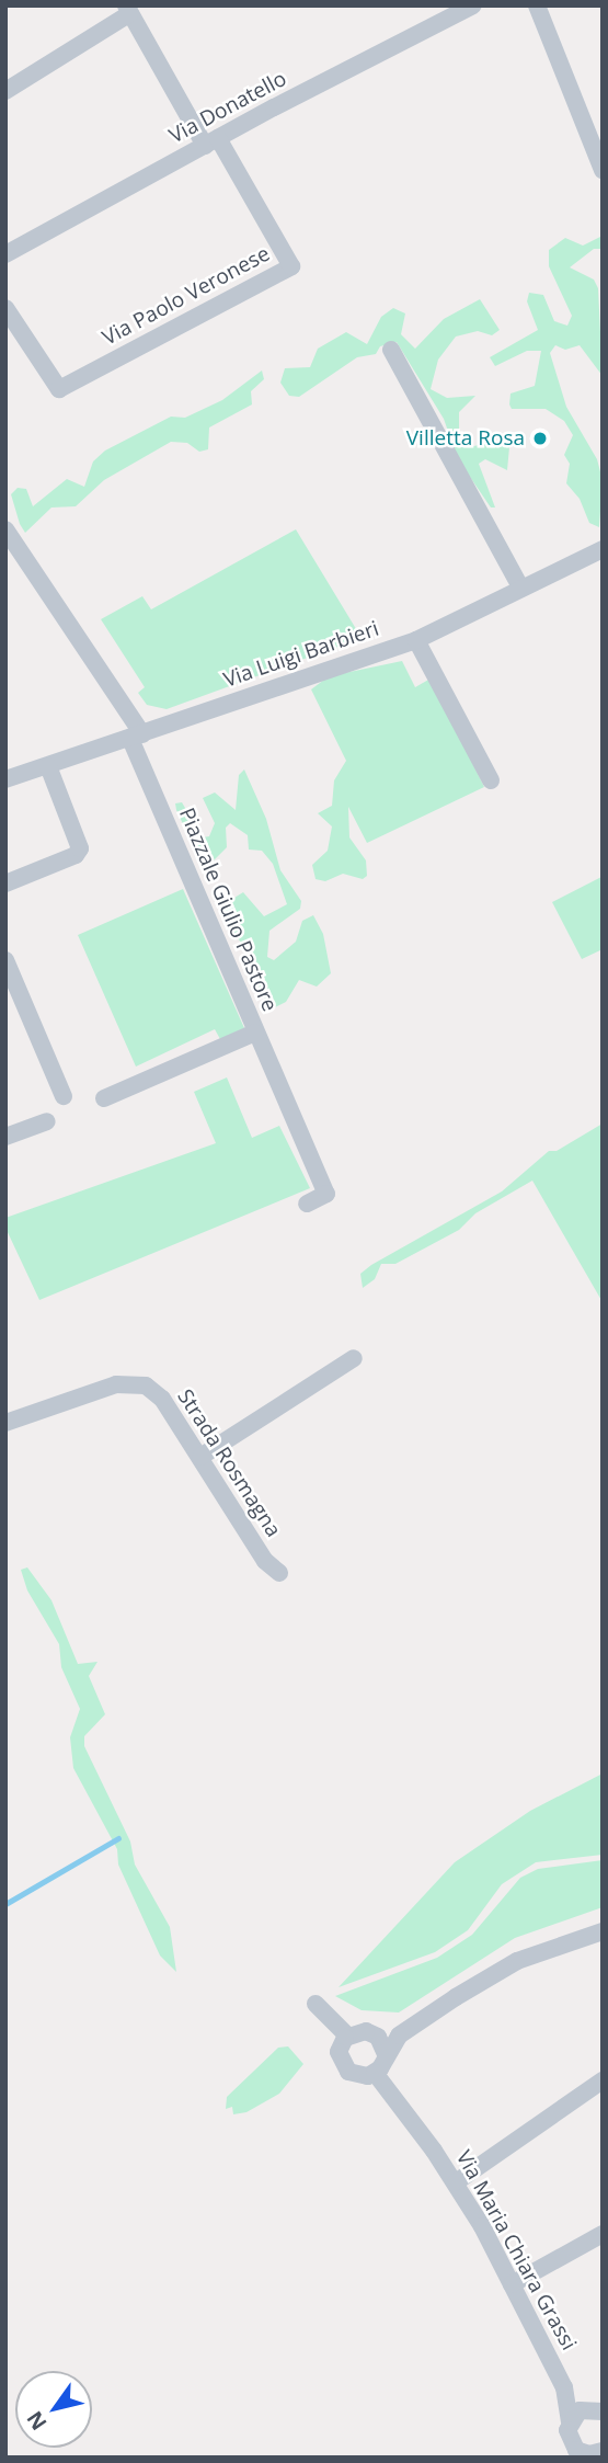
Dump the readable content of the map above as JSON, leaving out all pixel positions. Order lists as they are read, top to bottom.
{
  "streets": {
    "street": [
      "Via Donatello",
      "Via Paolo Veronese",
      "Via Luigi Barbieri",
      "Piazzale Giulio Pastore",
      "Strada Rosmagna",
      "Via Maria Chiara Grassi"
    ]
  },
  "crossings": [
    ["Via Donatello", "Via Paolo Veronese"],
    ["Via Luigi Barbieri", "Piazzale Giulio Pastore"]
  ],
  "places": ["Villetta Rosa"],
  "north": "bottom left"
}
